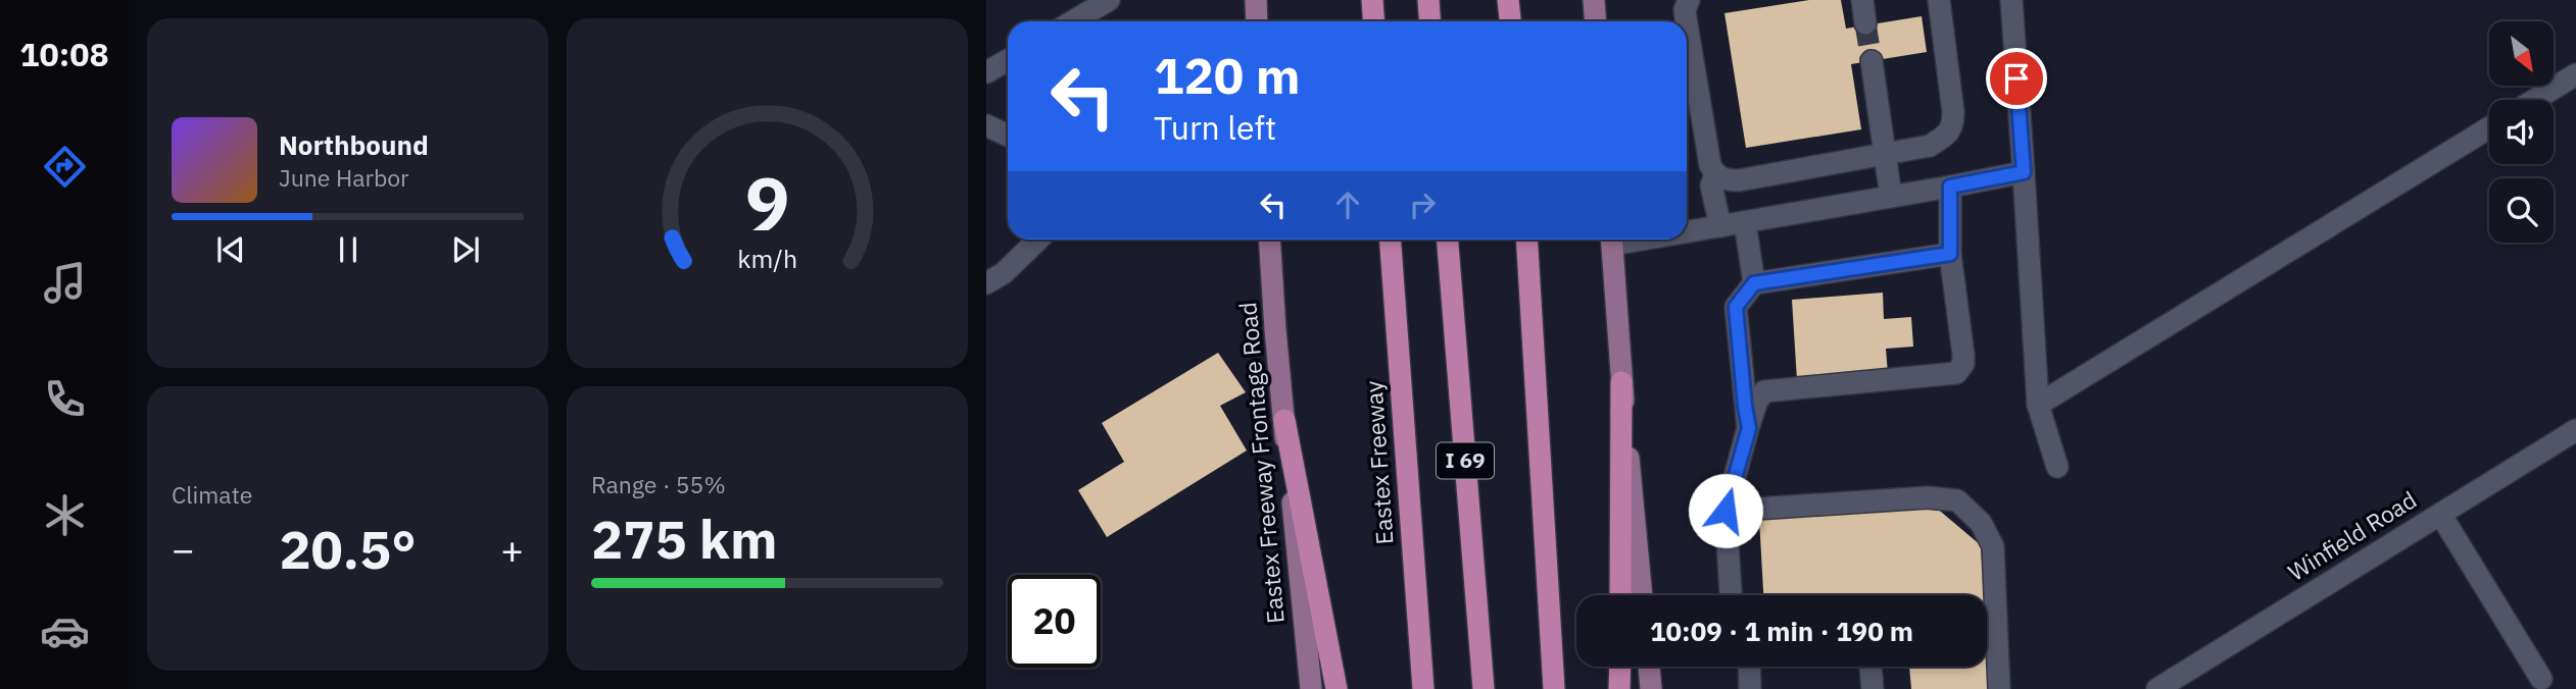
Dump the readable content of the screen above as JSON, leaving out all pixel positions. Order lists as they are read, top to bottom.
{
  "streets": {
    "highway": ["I 69", "Eastex Freeway"],
    "main road": ["Eastex Freeway Frontage Road"],
    "street": ["Winfield Road"]
  },
  "north": "bottom right",
  "page": {
    "tabs": "10:08",
    "turn": ["120 m", "Turn left"],
    "song": ["Northbound", "June Harbor"],
    "tile": [
      "Climate",
      ["Range · 55%", "275 km"]
    ],
    "heat": ["−", "20.5°", "+"],
    "limit": "20",
    "trip": "10:09 · 1 min · 190 m",
    "gauge": ["9", "km/h"]
  }
}
